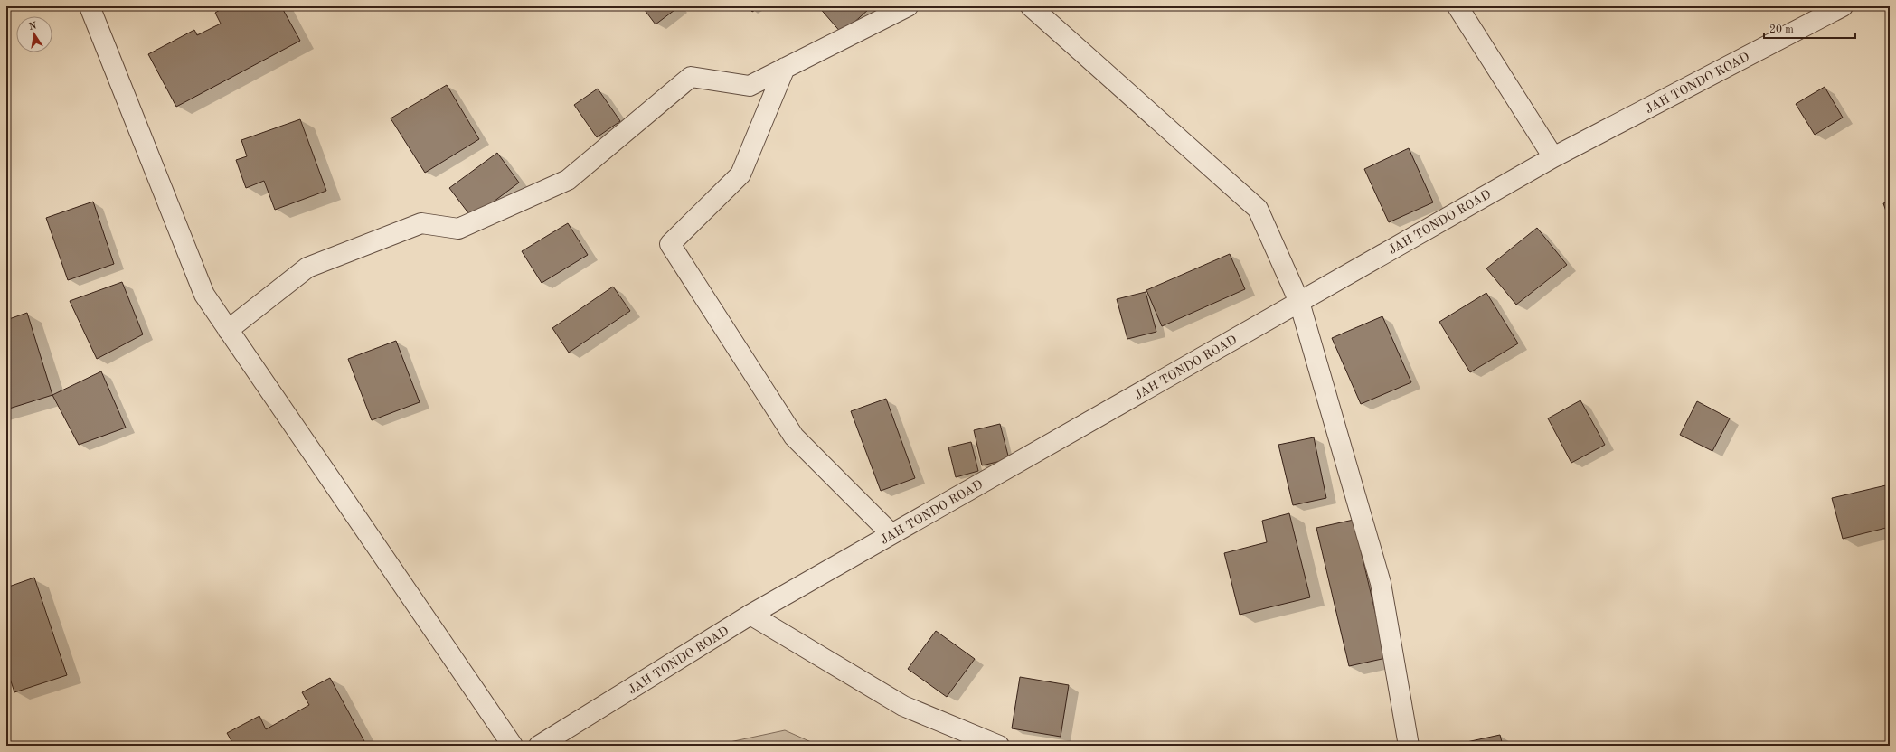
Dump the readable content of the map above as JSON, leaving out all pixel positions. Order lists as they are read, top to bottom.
{
  "streets": {
    "street": ["JAH TONDO ROAD"]
  },
  "scale_bar": "20 m",
  "north": "top"
}
